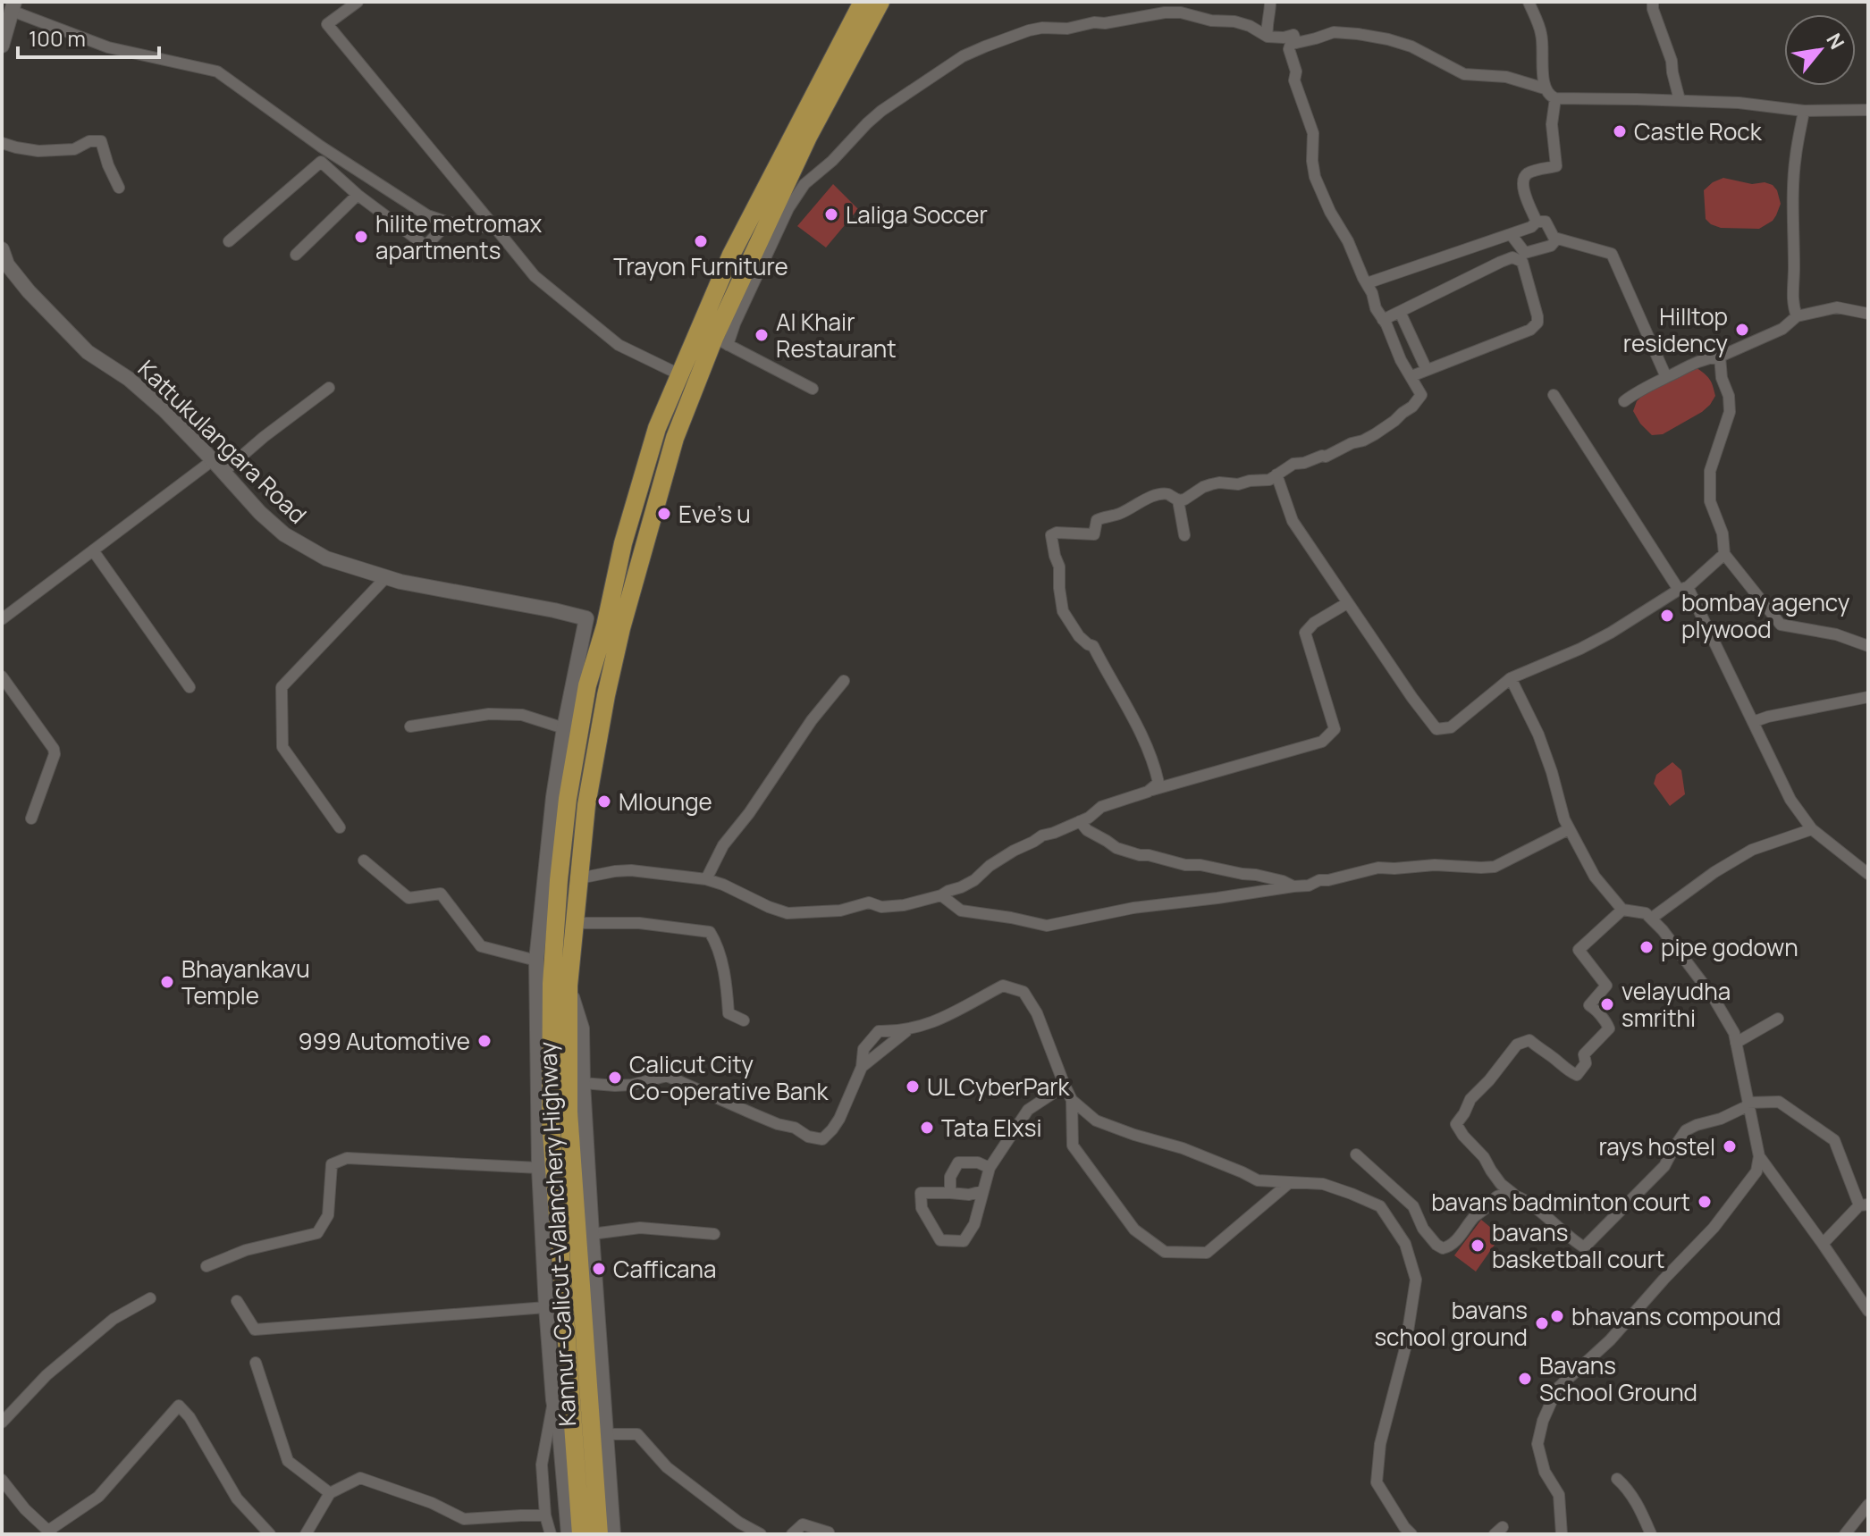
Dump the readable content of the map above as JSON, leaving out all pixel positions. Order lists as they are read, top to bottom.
{
  "streets": {
    "highway": ["Kannur-Calicut-Valanchery Highway"],
    "street": ["Kattukulangara Road"]
  },
  "places": [
    "Castle Rock",
    "Laliga Soccer",
    "hilite metromax apartments",
    "Trayon Furniture",
    "Hilltop residency",
    "Al Khair Restaurant",
    "Eve's u",
    "bombay agency plywood",
    "Mlounge",
    "pipe godown",
    "Bhayankavu Temple",
    "velayudha smrithi",
    "999 Automotive",
    "Calicut City Co-operative Bank",
    "UL CyberPark",
    "Tata Elxsi",
    "rays hostel",
    "bavans badminton court",
    "bavans basketball court",
    "Cafficana",
    "bhavans compound",
    "bavans school ground",
    "Bavans School Ground"
  ],
  "scale_bar": "100 m",
  "north": "top right"
}
